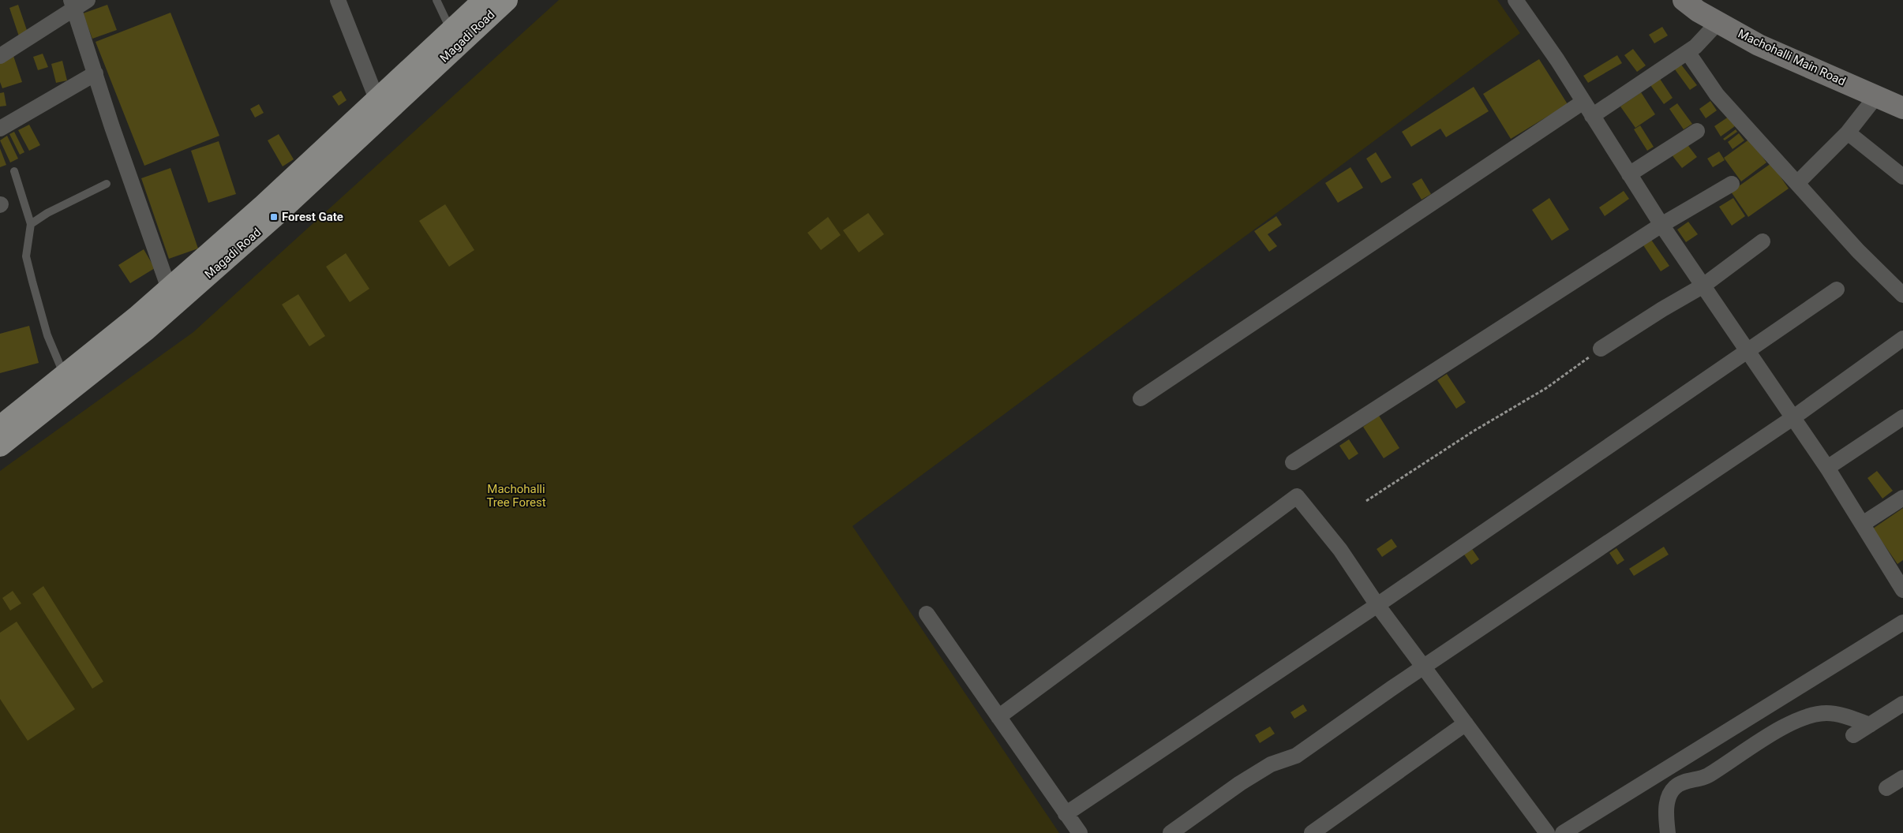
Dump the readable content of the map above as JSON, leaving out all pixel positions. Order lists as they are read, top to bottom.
{
  "streets": {
    "main road": ["Magadi Road"],
    "street": ["Machohalli Main Road"]
  },
  "parks": ["Machohalli Tree Forest"],
  "places": {
    "transit": ["Forest Gate"]
  }
}
